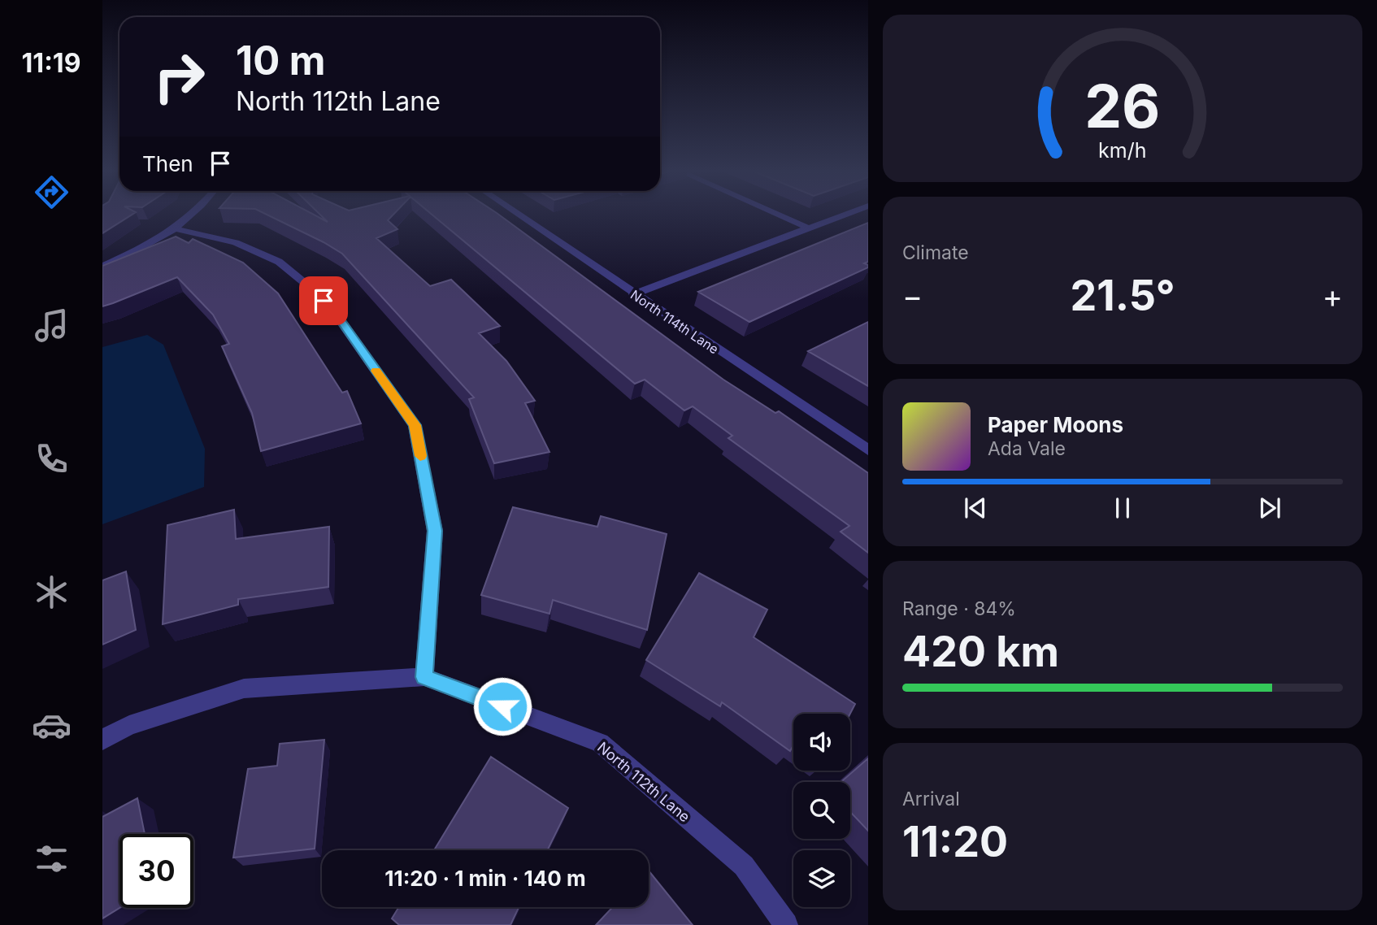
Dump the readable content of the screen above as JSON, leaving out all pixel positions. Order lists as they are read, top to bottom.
{
  "streets": {
    "street": ["North 114th Lane", "North 112th Lane"]
  },
  "page": {
    "tabs": "11:19",
    "turn": ["10 m", "North 112th Lane"],
    "then": "Then",
    "tile": [
      "Climate",
      ["Range · 84%", "420 km"],
      ["Arrival", "11:20"]
    ],
    "heat": ["−", "21.5°", "+"],
    "song": ["Paper Moons", "Ada Vale"],
    "limit": "30",
    "trip": "11:20 · 1 min · 140 m",
    "gauge": ["26", "km/h"]
  }
}
